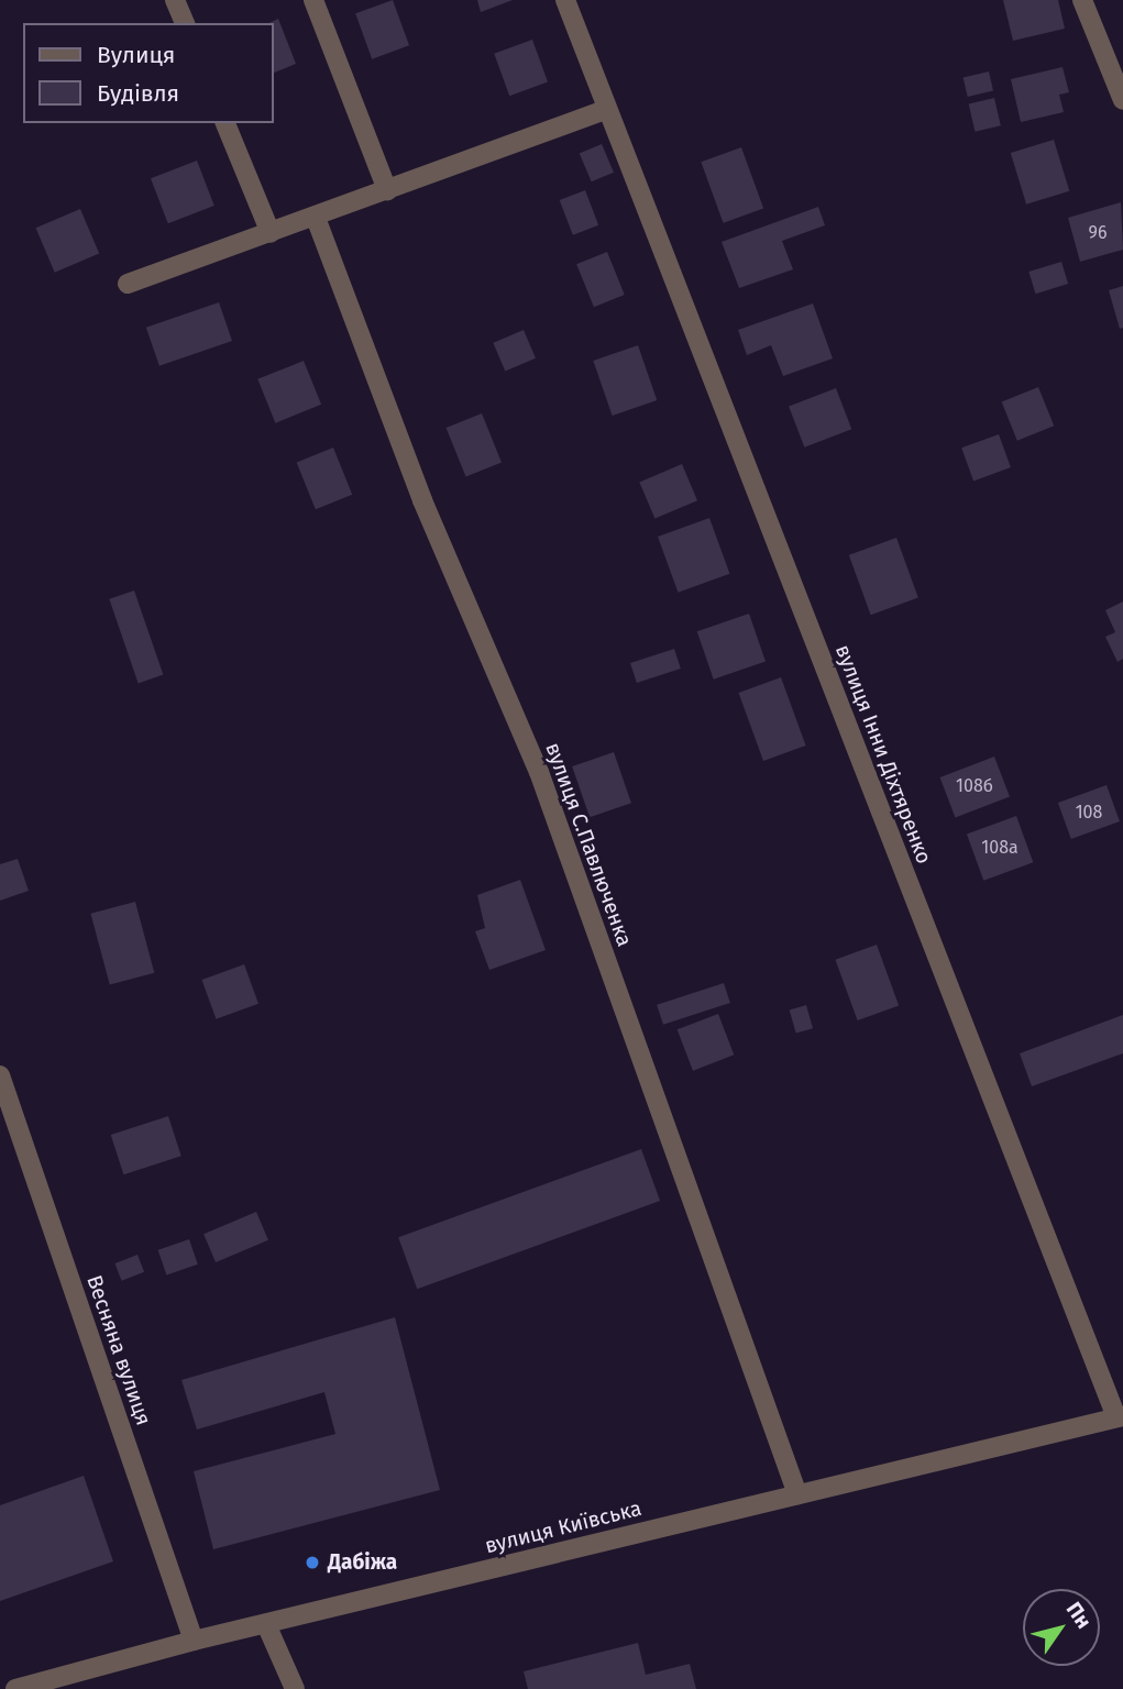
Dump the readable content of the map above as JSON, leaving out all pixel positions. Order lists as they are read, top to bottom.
{
  "streets": {
    "street": [
      "вулиця Інни Діхтяренко",
      "вулиця С.Павлюченка",
      "Весняна вулиця",
      "вулиця Київська"
    ]
  },
  "crossings": [
    ["вулиця Інни Діхтяренко", "вулиця Київська"],
    ["вулиця С.Павлюченка", "вулиця Київська"],
    ["Весняна вулиця", "вулиця Київська"]
  ],
  "places": ["Дабіжа"],
  "house_numbers": [
    "96",
    "108б",
    "108",
    "108а"
  ],
  "legend": ["Вулиця", "Будівля"],
  "north": "top right"
}
